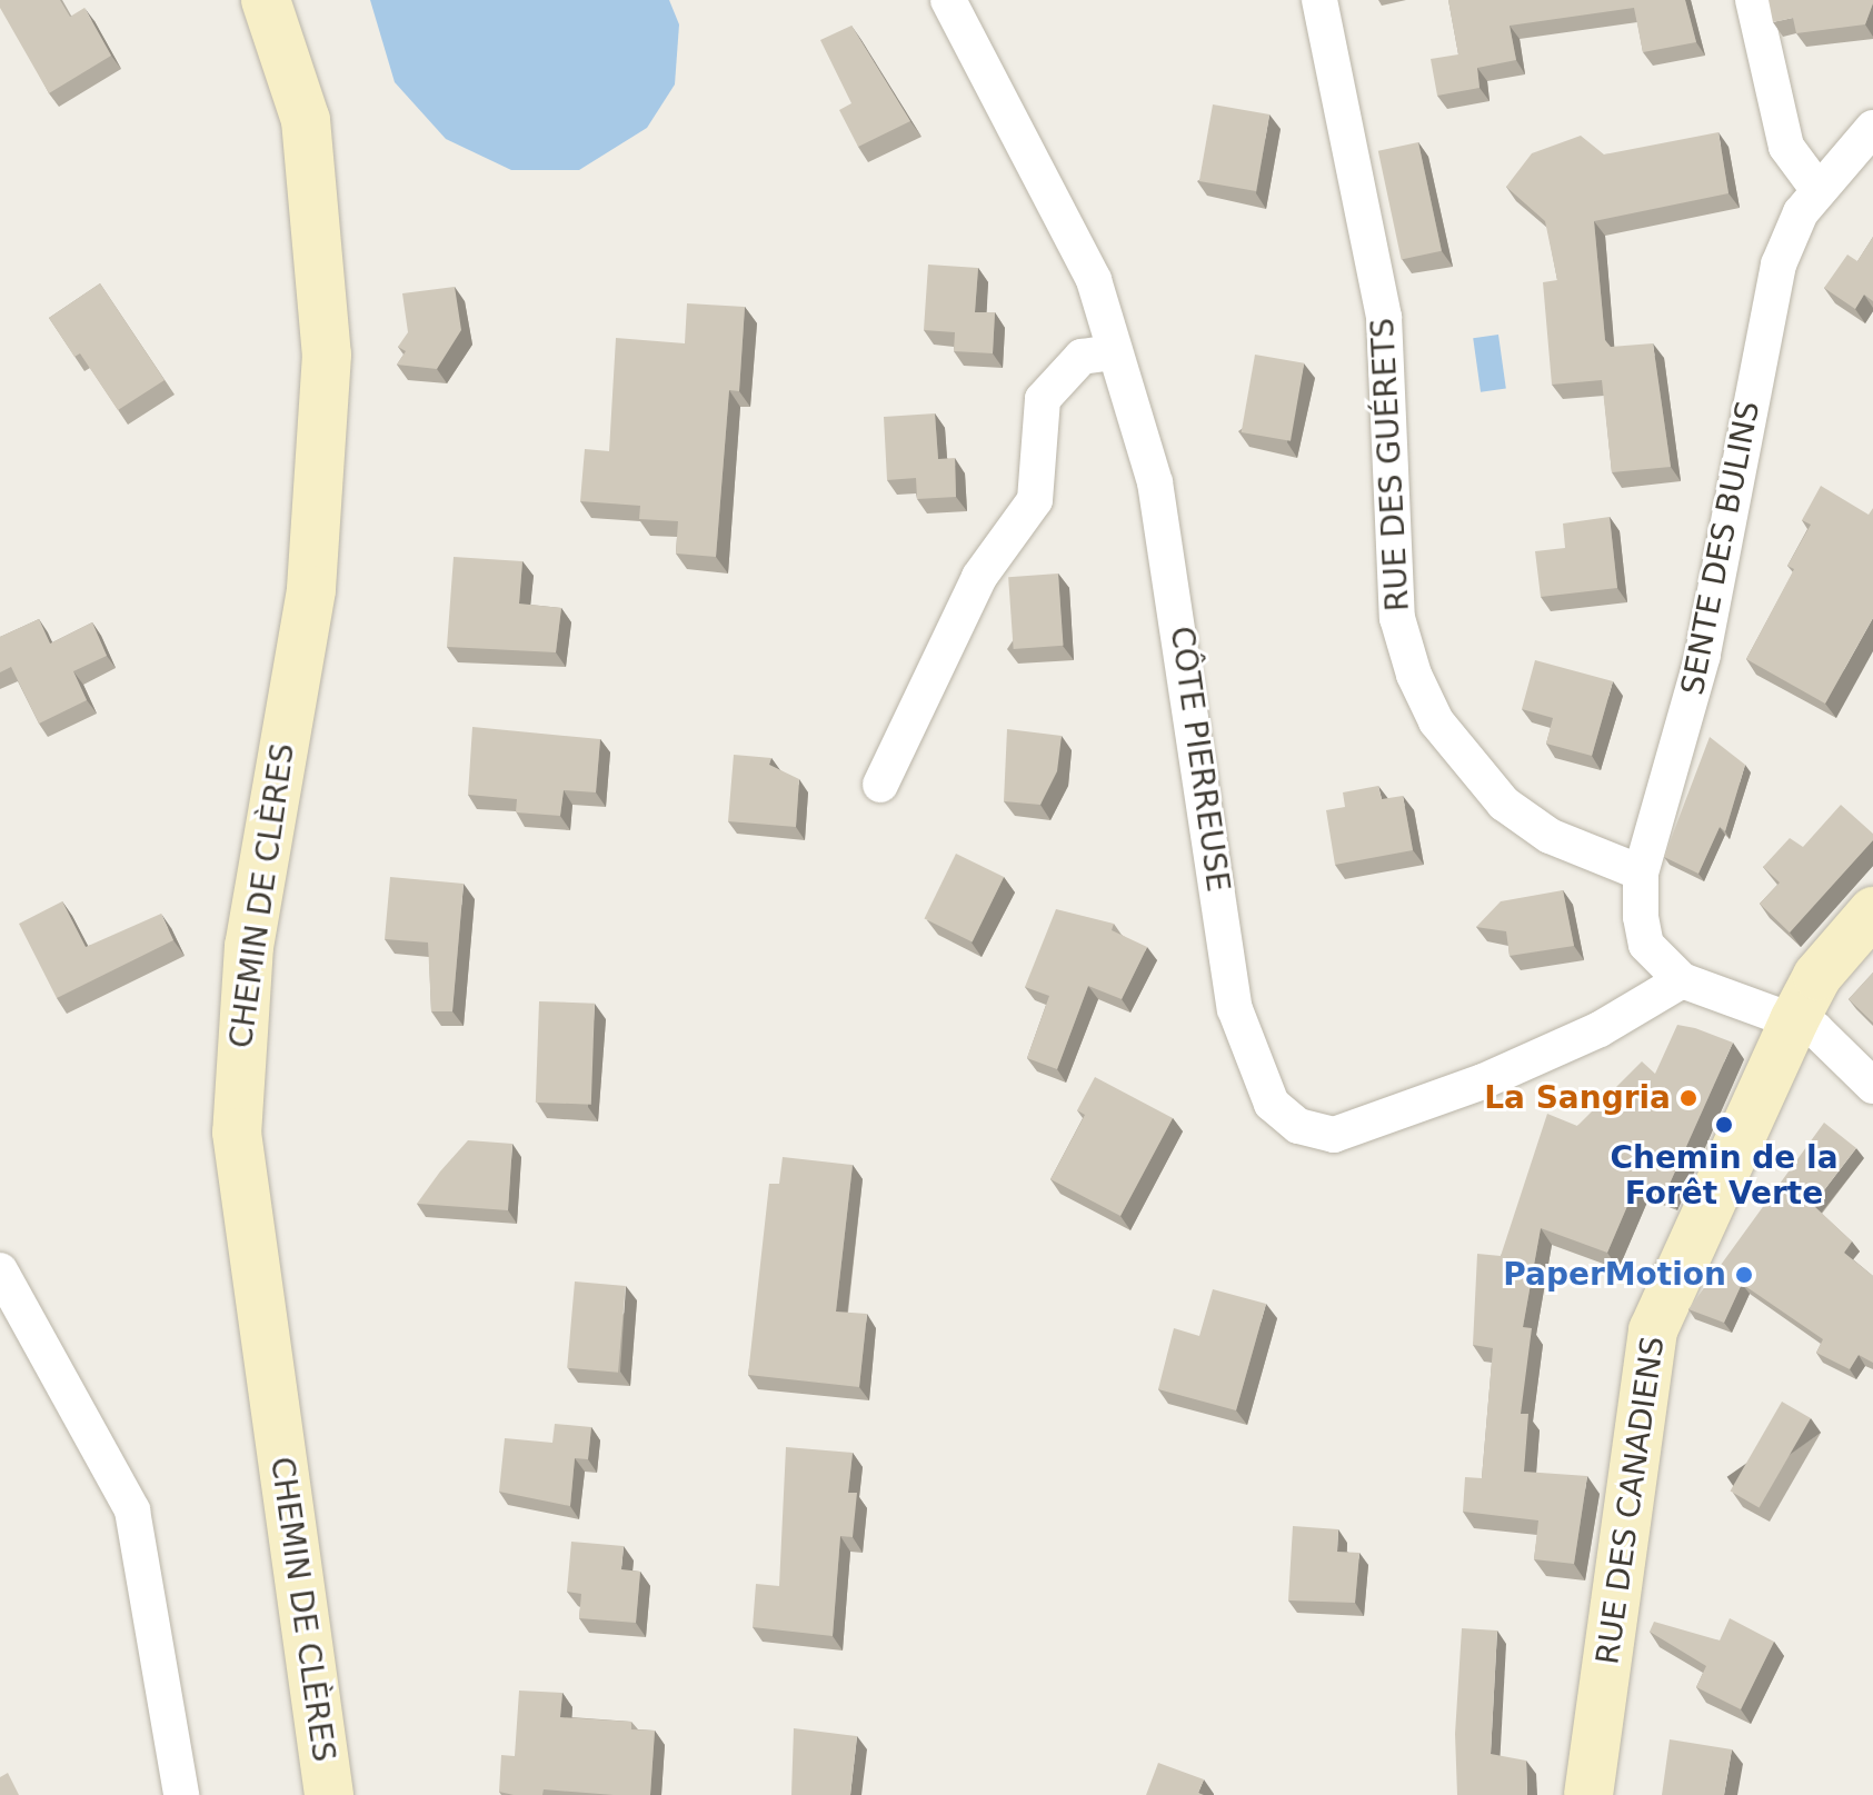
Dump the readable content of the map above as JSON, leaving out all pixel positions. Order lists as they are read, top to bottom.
{
  "streets": {
    "street": [
      "RUE DES GUÉRETS",
      "SENTE DES BULINS",
      "CÔTE PIERREUSE",
      "CHEMIN DE CLÈRES",
      "RUE DES CANADIENS"
    ]
  },
  "crossings": [
    ["RUE DES GUÉRETS", "SENTE DES BULINS"],
    ["SENTE DES BULINS", "CÔTE PIERREUSE"],
    ["SENTE DES BULINS", "RUE DES CANADIENS"]
  ],
  "places": ["La Sangria", "Chemin de la Forêt Verte", "PaperMotion"]
}
